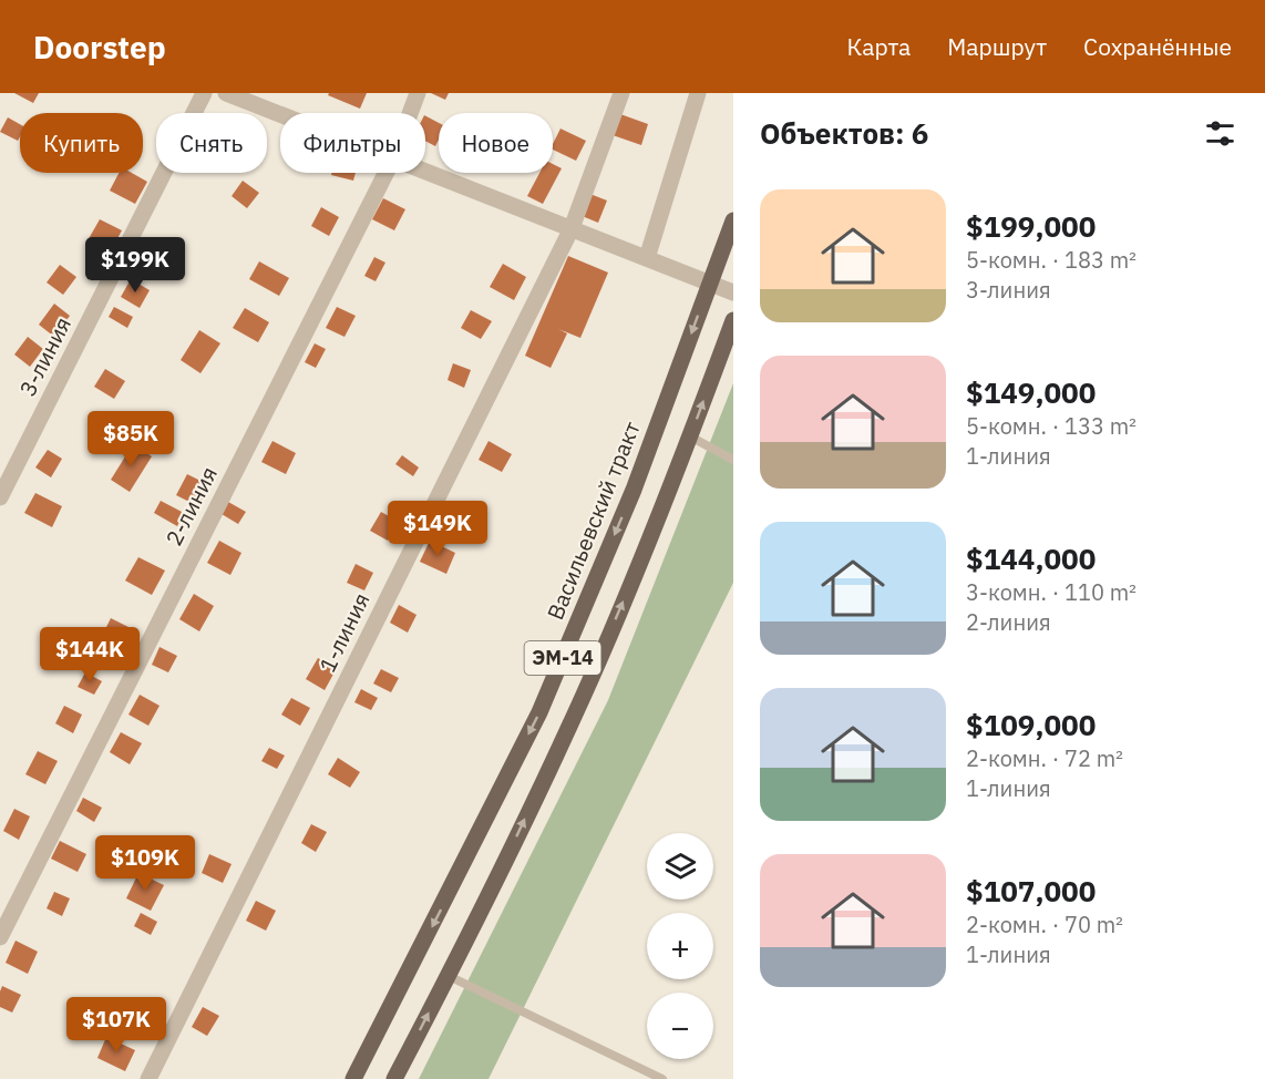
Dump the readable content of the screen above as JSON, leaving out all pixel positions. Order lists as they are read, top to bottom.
{
  "streets": {
    "main road": ["Васильевский тракт", "ЭМ-14"],
    "street": ["3-линия", "2-линия", "1-линия"]
  },
  "page": {
    "header": "Doorstep",
    "nav": ["Карта", "Маршрут", "Сохранённые"],
    "heading": "Объектов: 6",
    "chip": [
      "Купить",
      "Снять",
      "Фильтры",
      "Новое"
    ],
    "list": [
      {
        "name": "$199,000",
        "note": "5-комн. · 183 m² · 3-линия"
      },
      {
        "name": "$149,000",
        "note": "5-комн. · 133 m² · 1-линия"
      },
      {
        "name": "$144,000",
        "note": "3-комн. · 110 m² · 2-линия"
      },
      {
        "name": "$109,000",
        "note": "2-комн. · 72 m² · 1-линия"
      },
      {
        "name": "$107,000",
        "note": "2-комн. · 70 m² · 1-линия"
      }
    ],
    "price": [
      "$199K",
      "$85K",
      "$149K",
      "$144K",
      "$109K",
      "$107K"
    ],
    "map_buttons": ["+", "−"]
  }
}
